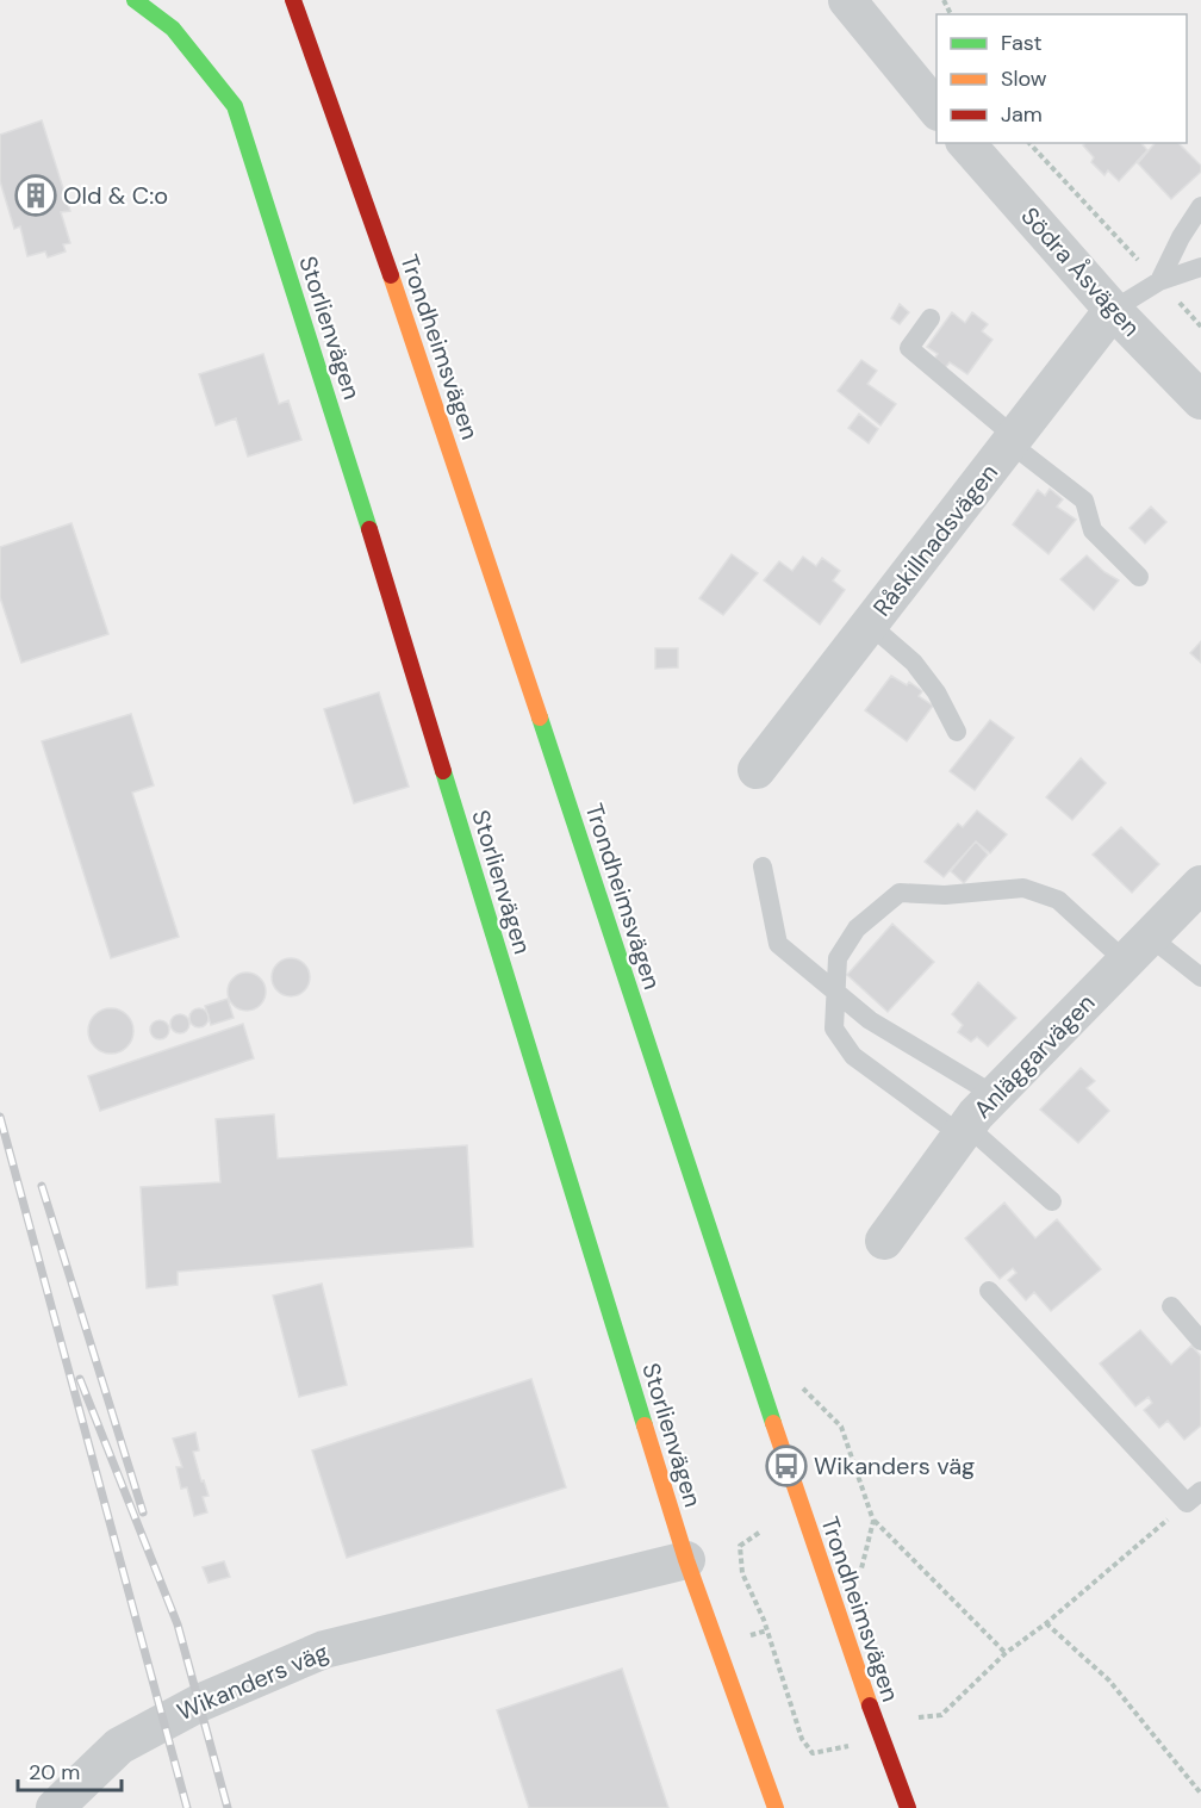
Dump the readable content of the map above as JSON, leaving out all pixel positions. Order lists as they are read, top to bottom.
{
  "streets": {
    "street": [
      "Södra Åsvägen",
      "Storlienvägen",
      "Trondheimsvägen",
      "Råskillnadsvägen",
      "Anläggarvägen",
      "Wikanders väg"
    ]
  },
  "crossings": [
    ["Södra Åsvägen", "Råskillnadsvägen"],
    ["Storlienvägen", "Wikanders väg"]
  ],
  "places": {
    "building": ["Old & C:o"],
    "bus stop": ["Wikanders väg"]
  },
  "legend": ["Fast", "Slow", "Jam"],
  "scale_bar": "20 m"
}
